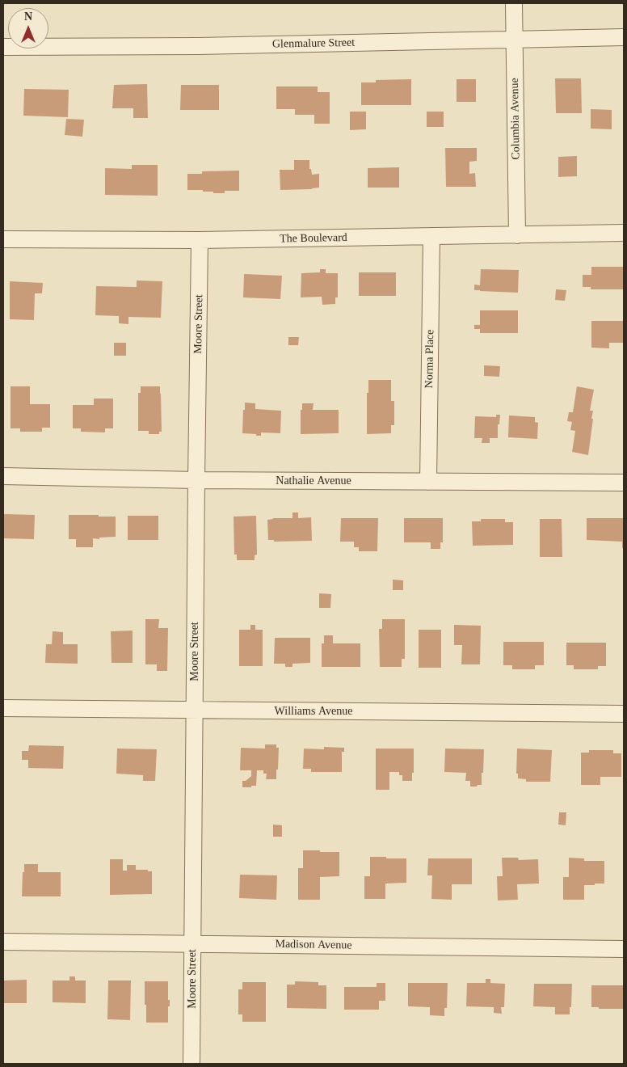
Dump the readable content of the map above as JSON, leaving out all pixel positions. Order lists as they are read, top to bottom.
{
  "streets": {
    "street": [
      "Glenmalure Street",
      "Columbia Avenue",
      "The Boulevard",
      "Moore Street",
      "Norma Place",
      "Nathalie Avenue",
      "Williams Avenue",
      "Madison Avenue"
    ]
  },
  "crossings": [
    ["Glenmalure Street", "Columbia Avenue"],
    ["Columbia Avenue", "The Boulevard"],
    ["The Boulevard", "Moore Street"],
    ["The Boulevard", "Norma Place"],
    ["Moore Street", "Nathalie Avenue"],
    ["Moore Street", "Williams Avenue"],
    ["Moore Street", "Madison Avenue"],
    ["Norma Place", "Nathalie Avenue"]
  ],
  "north": "top"
}
